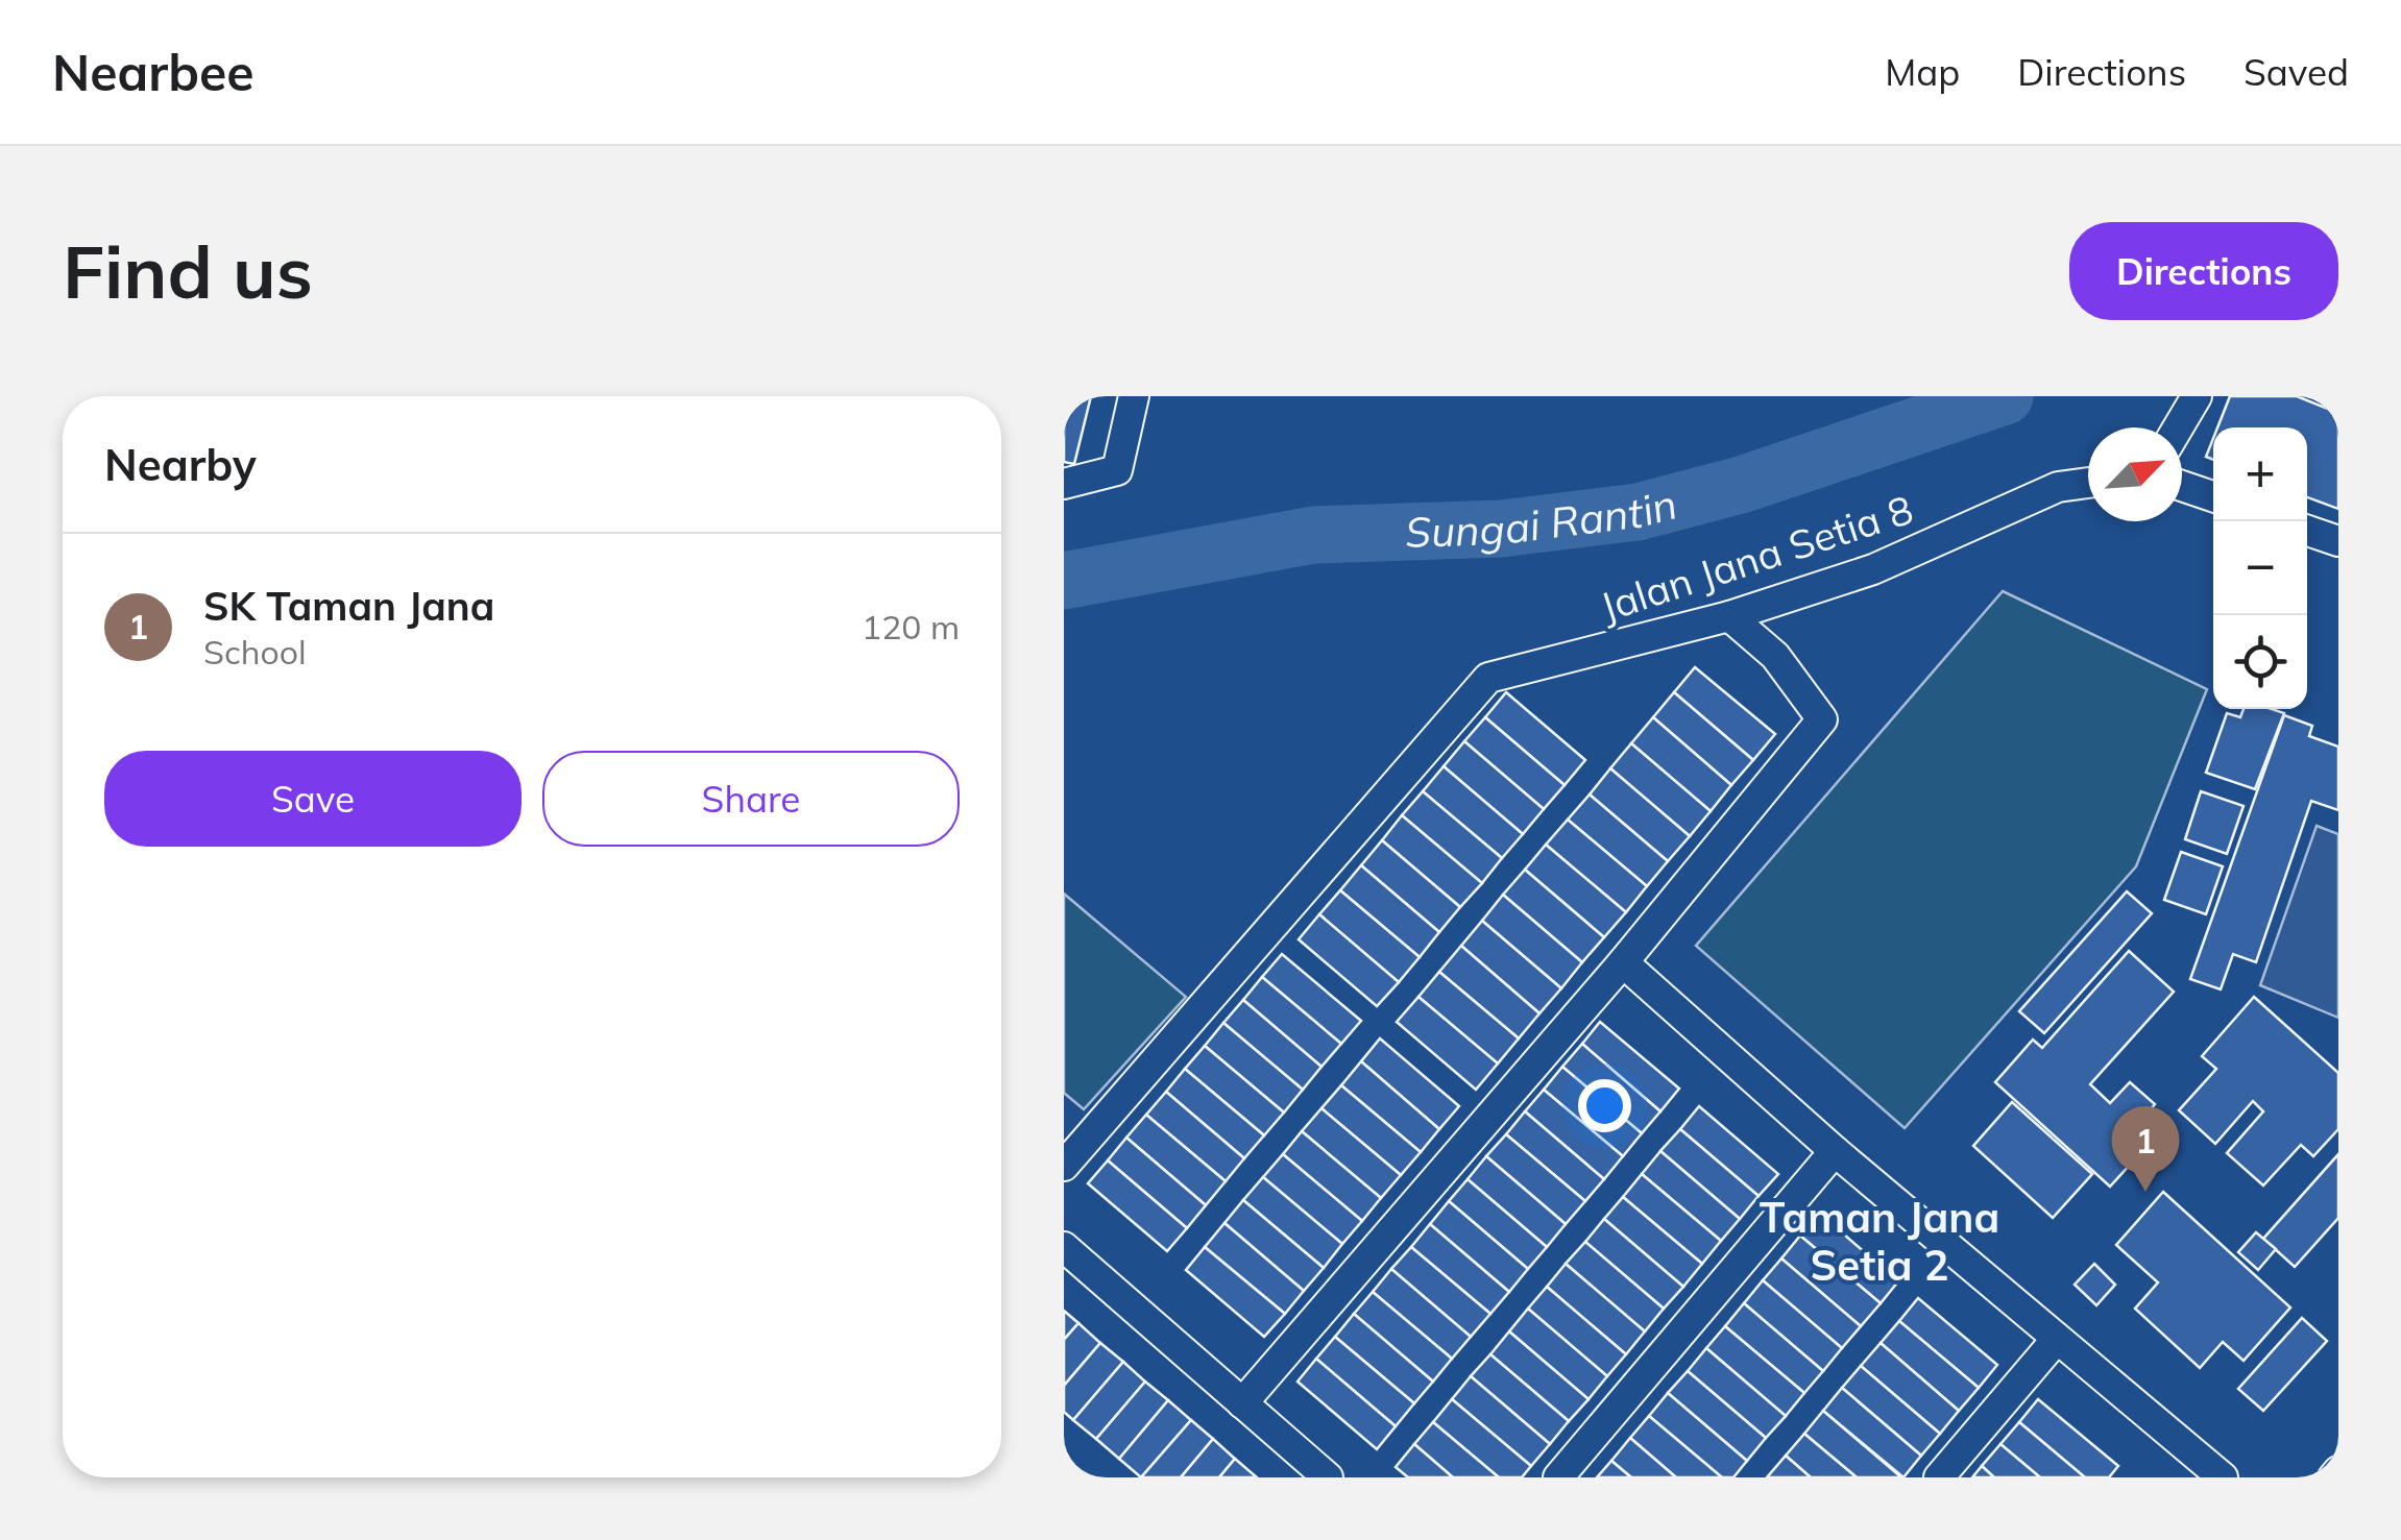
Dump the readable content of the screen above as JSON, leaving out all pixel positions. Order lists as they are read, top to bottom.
{
  "streets": {
    "street": ["Jalan Jana Setia 8"]
  },
  "districts": ["Taman Jana Setia 2"],
  "water": ["Sungai Rantin"],
  "north": "top right",
  "page": {
    "header": "Nearbee",
    "nav": ["Map", "Directions", "Saved"],
    "buttons": [
      "Directions",
      ["Save", "Share"]
    ],
    "title": "Find us",
    "heading": "Nearby",
    "map_buttons": ["+", "−"],
    "list": [
      {
        "mark": "1",
        "name": "SK Taman Jana",
        "note": "School",
        "value": "120 m"
      }
    ],
    "pins": "1"
  }
}
